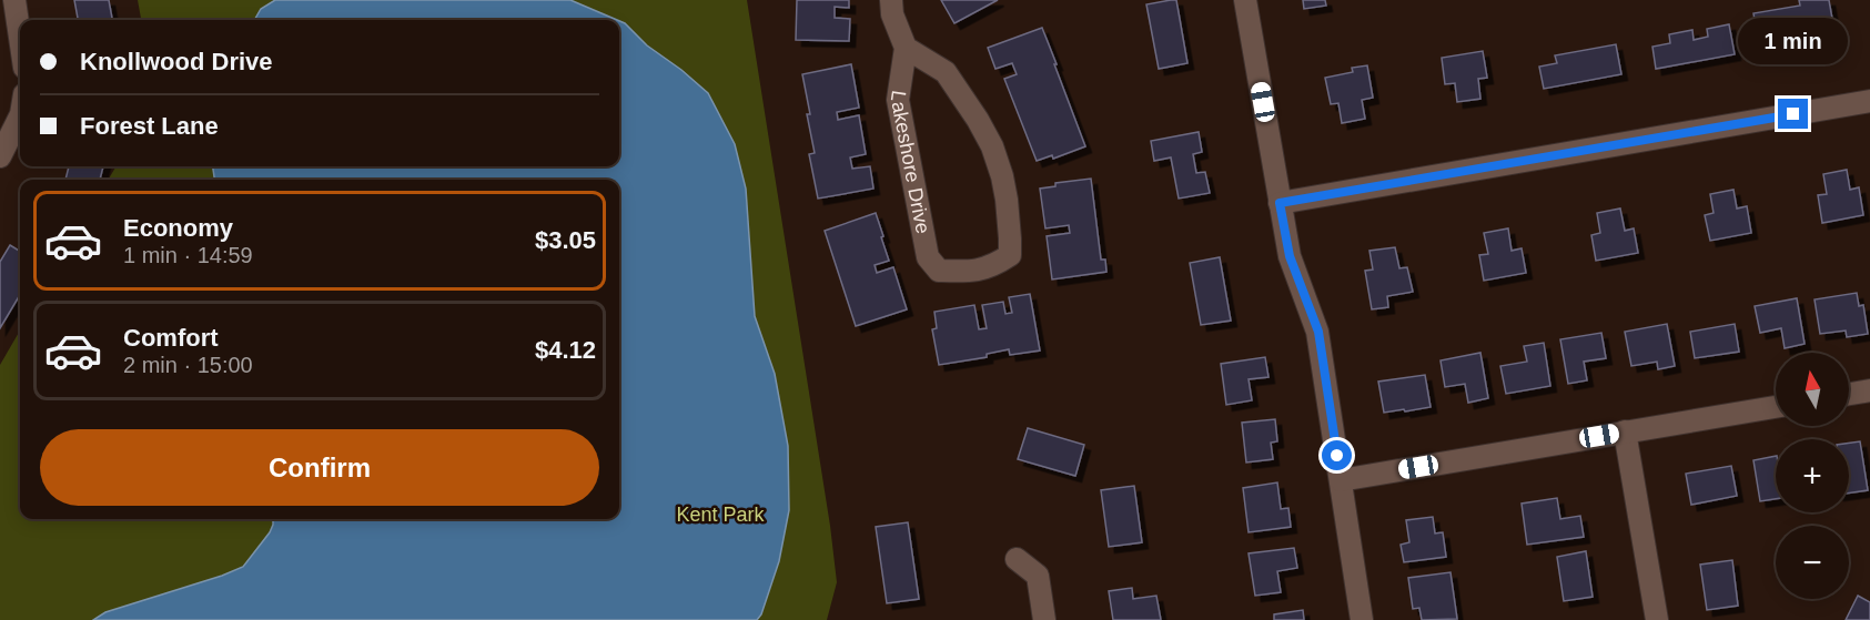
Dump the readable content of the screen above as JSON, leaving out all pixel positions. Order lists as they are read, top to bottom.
{
  "streets": {
    "street": ["Lakeshore Drive"]
  },
  "parks": ["Kent Park"],
  "north": "top",
  "page": {
    "bubble": "1 min",
    "banner": ["Knollwood Drive", "Forest Lane"],
    "list": [
      {
        "name": "Economy",
        "note": "1 min · 14:59",
        "value": "$3.05"
      },
      {
        "name": "Comfort",
        "note": "2 min · 15:00",
        "value": "$4.12"
      }
    ],
    "map_buttons": ["+", "−"],
    "buttons": "Confirm"
  }
}
